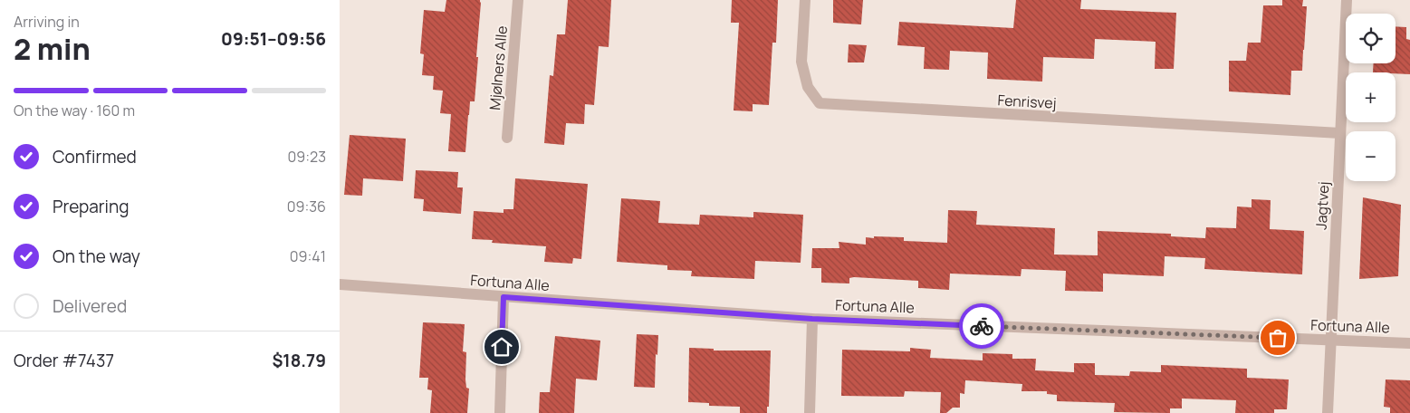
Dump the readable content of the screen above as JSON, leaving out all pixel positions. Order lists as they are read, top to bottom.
{
  "streets": {
    "street": [
      "Mjølners Alle",
      "Fenrisvej",
      "Jagtvej",
      "Fortuna Alle"
    ]
  },
  "crossings": [
    ["Fenrisvej", "Jagtvej"],
    ["Jagtvej", "Fortuna Alle"]
  ],
  "page": {
    "heading": ["2 min", "Arriving in", "09:51–09:56"],
    "panel": ["Order #7437", "$18.79"],
    "map_buttons": ["+", "−"],
    "bar": "On the way · 160 m",
    "list": [
      ["Confirmed", "09:23"],
      ["Preparing", "09:36"],
      ["On the way", "09:41"],
      "Delivered"
    ]
  }
}
